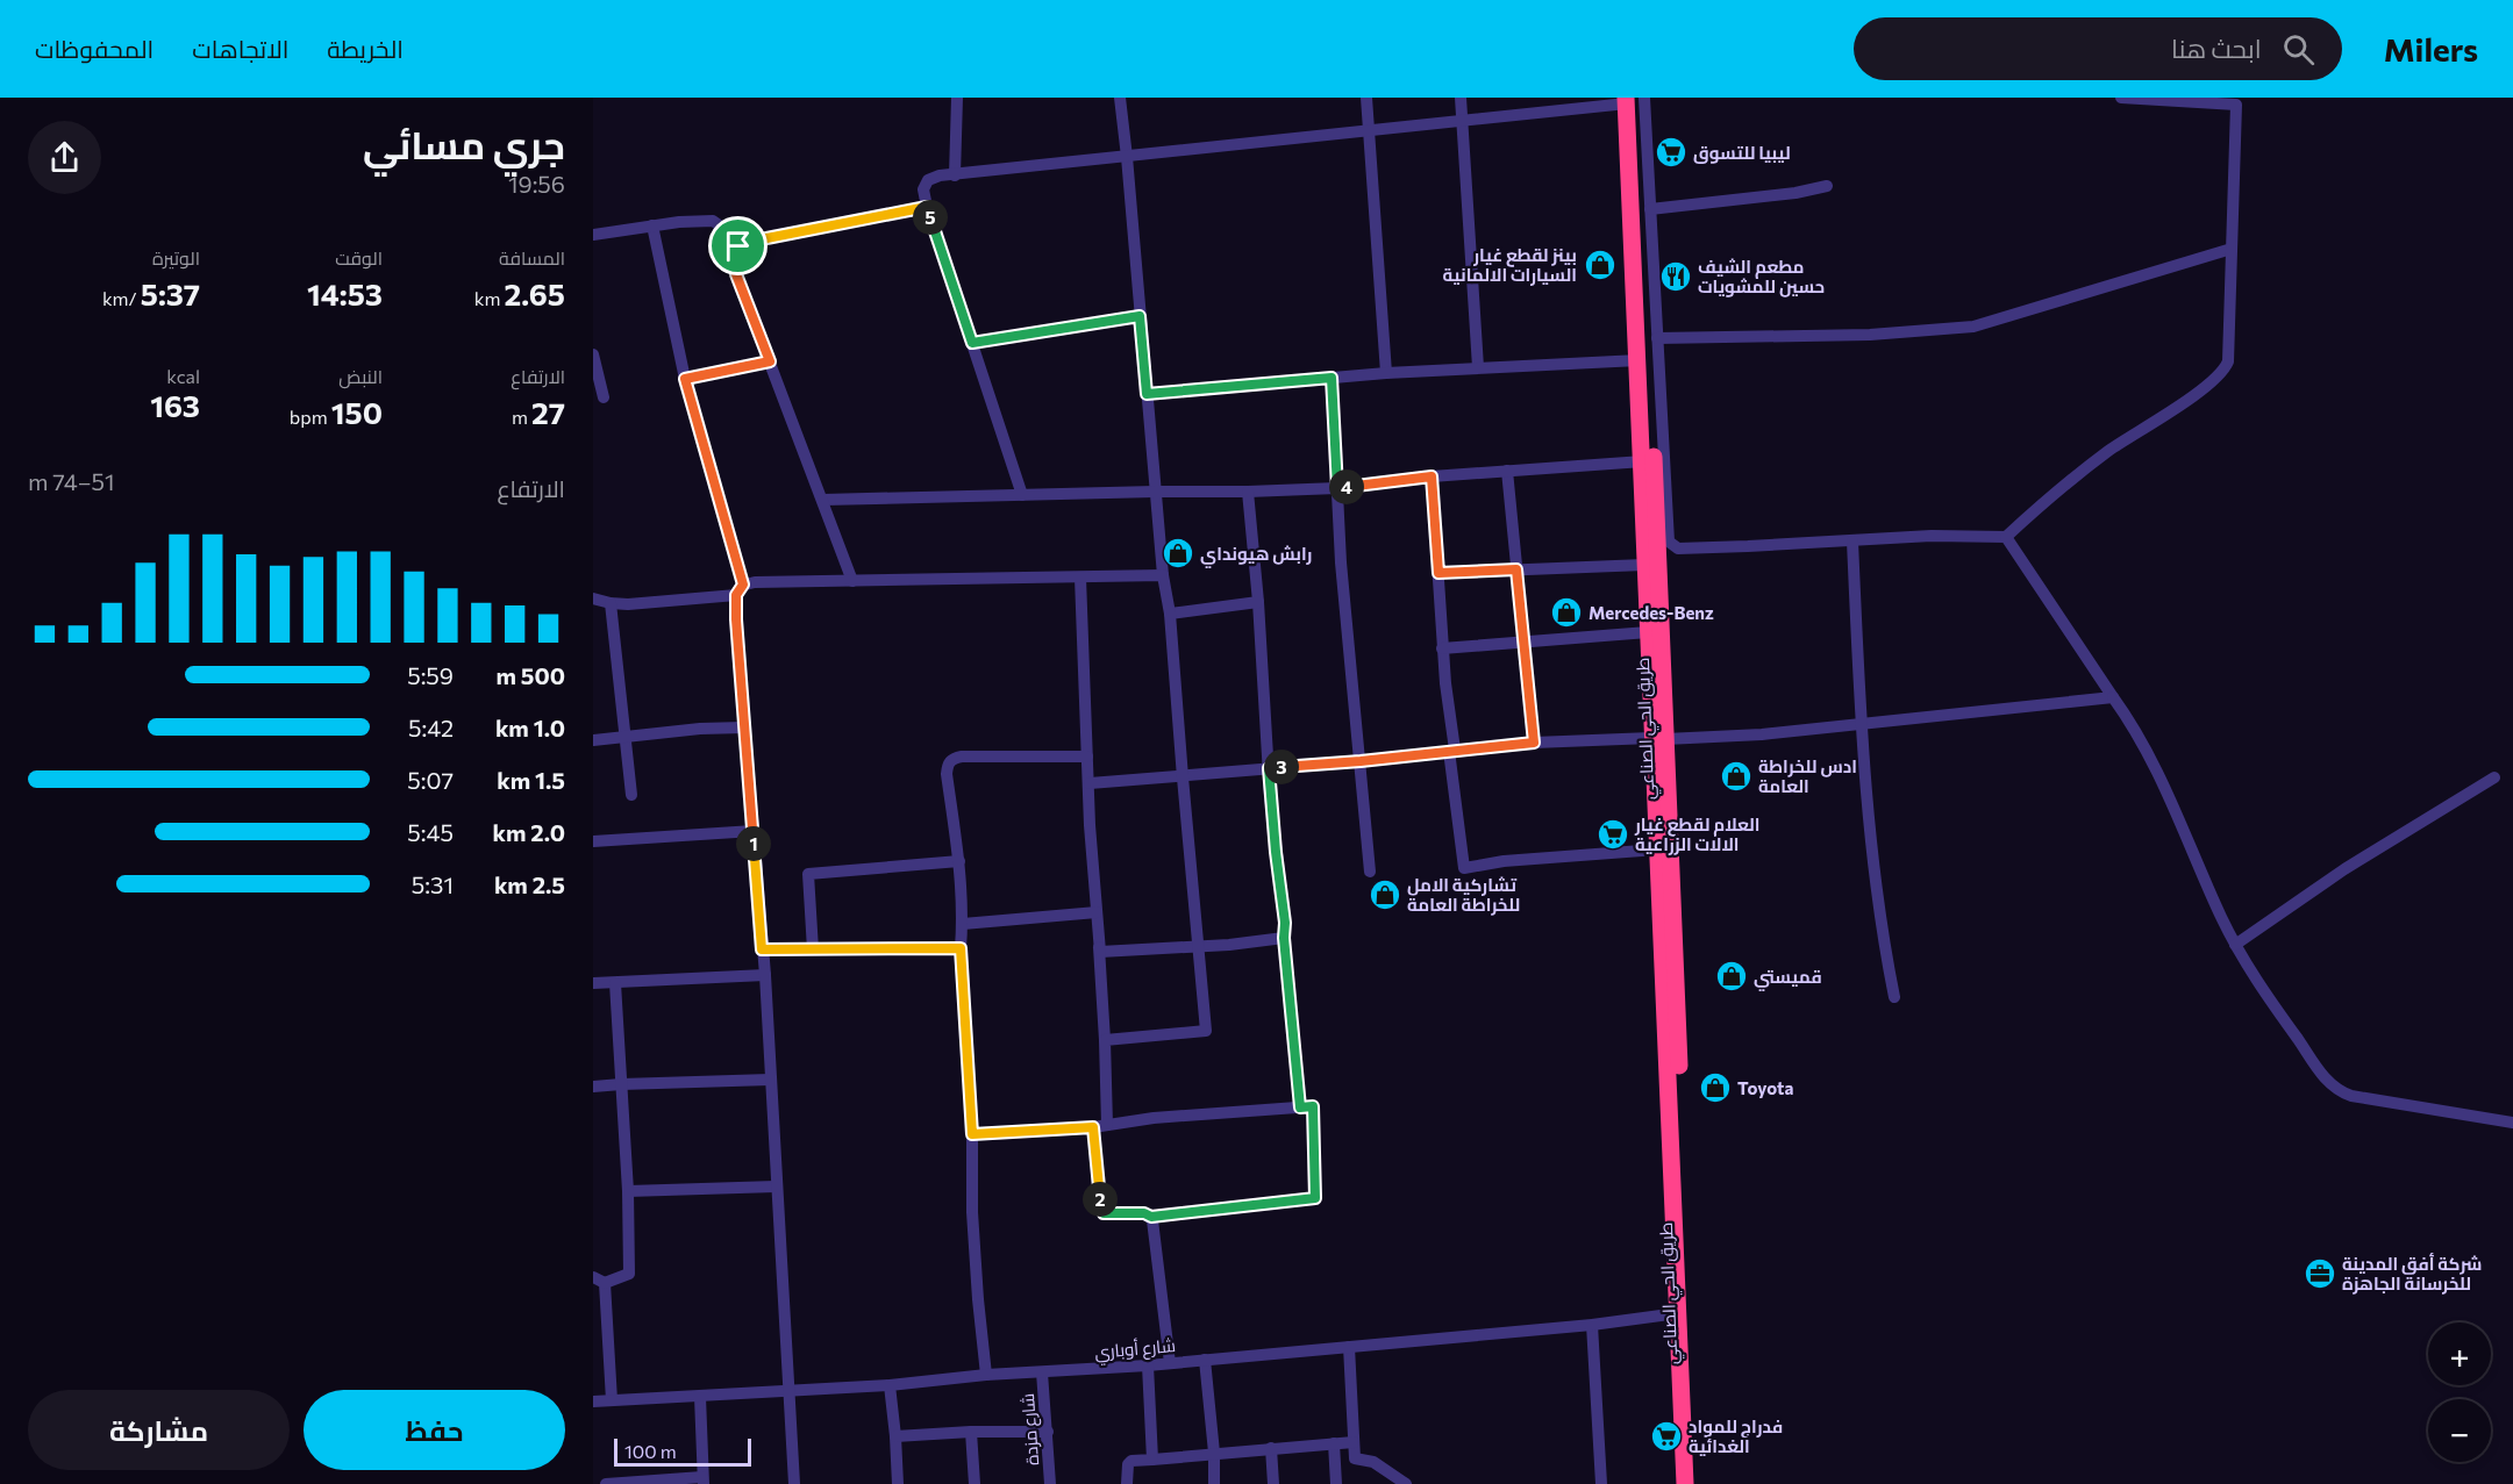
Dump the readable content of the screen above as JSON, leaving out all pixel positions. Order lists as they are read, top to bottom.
{
  "streets": {
    "highway": ["طريق الحي الصناعي"],
    "street": ["شارع أوباري", "شارع مزدة"]
  },
  "crossings": [
    ["شارع أوباري", "شارع مزدة"]
  ],
  "places": {
    "supermarket": ["ليبيا للتسوق", "العلام لقطع غيار الالات الزراعية", "فدراج للمواد الغدائية"],
    "shop": [
      "بينز لقطع غيار السيارات الالمانية",
      "رابش هيونداي",
      "Mercedes-Benz",
      "ادس للخراطة العامة",
      "تشاركية الامل للخراطة العامة",
      "قميستي",
      "Toyota"
    ],
    "restaurant": ["مطعم الشيف حسين للمشويات"],
    "office": ["شركة أفق المدينة للخرسانة الجاهزة"]
  },
  "scale_bar": "100 m",
  "page": {
    "header": "Milers",
    "search": "ابحث هنا",
    "nav": ["الخريطة", "الاتجاهات", "المحفوظات"],
    "heading": ["جري مسائي", "19:56"],
    "pins": [
      "5",
      "4",
      "3",
      "1",
      "2"
    ],
    "stats": [
      ["المسافة", "2.65 km"],
      ["الوقت", "14:53"],
      ["الوتيرة", "5:37 /km"],
      ["الارتفاع", "27 m"],
      ["النبض", "150 bpm"],
      ["kcal", "163"]
    ],
    "chart": ["الارتفاع", "51–74 m"],
    "list": [
      {
        "name": "500 m",
        "note": "5:59"
      },
      {
        "name": "1.0 km",
        "note": "5:42"
      },
      {
        "name": "1.5 km",
        "note": "5:07"
      },
      {
        "name": "2.0 km",
        "note": "5:45"
      },
      {
        "name": "2.5 km",
        "note": "5:31"
      }
    ],
    "map_buttons": ["+", "−"],
    "buttons": ["حفظ", "مشاركة"],
    "scale": "100 m"
  }
}
